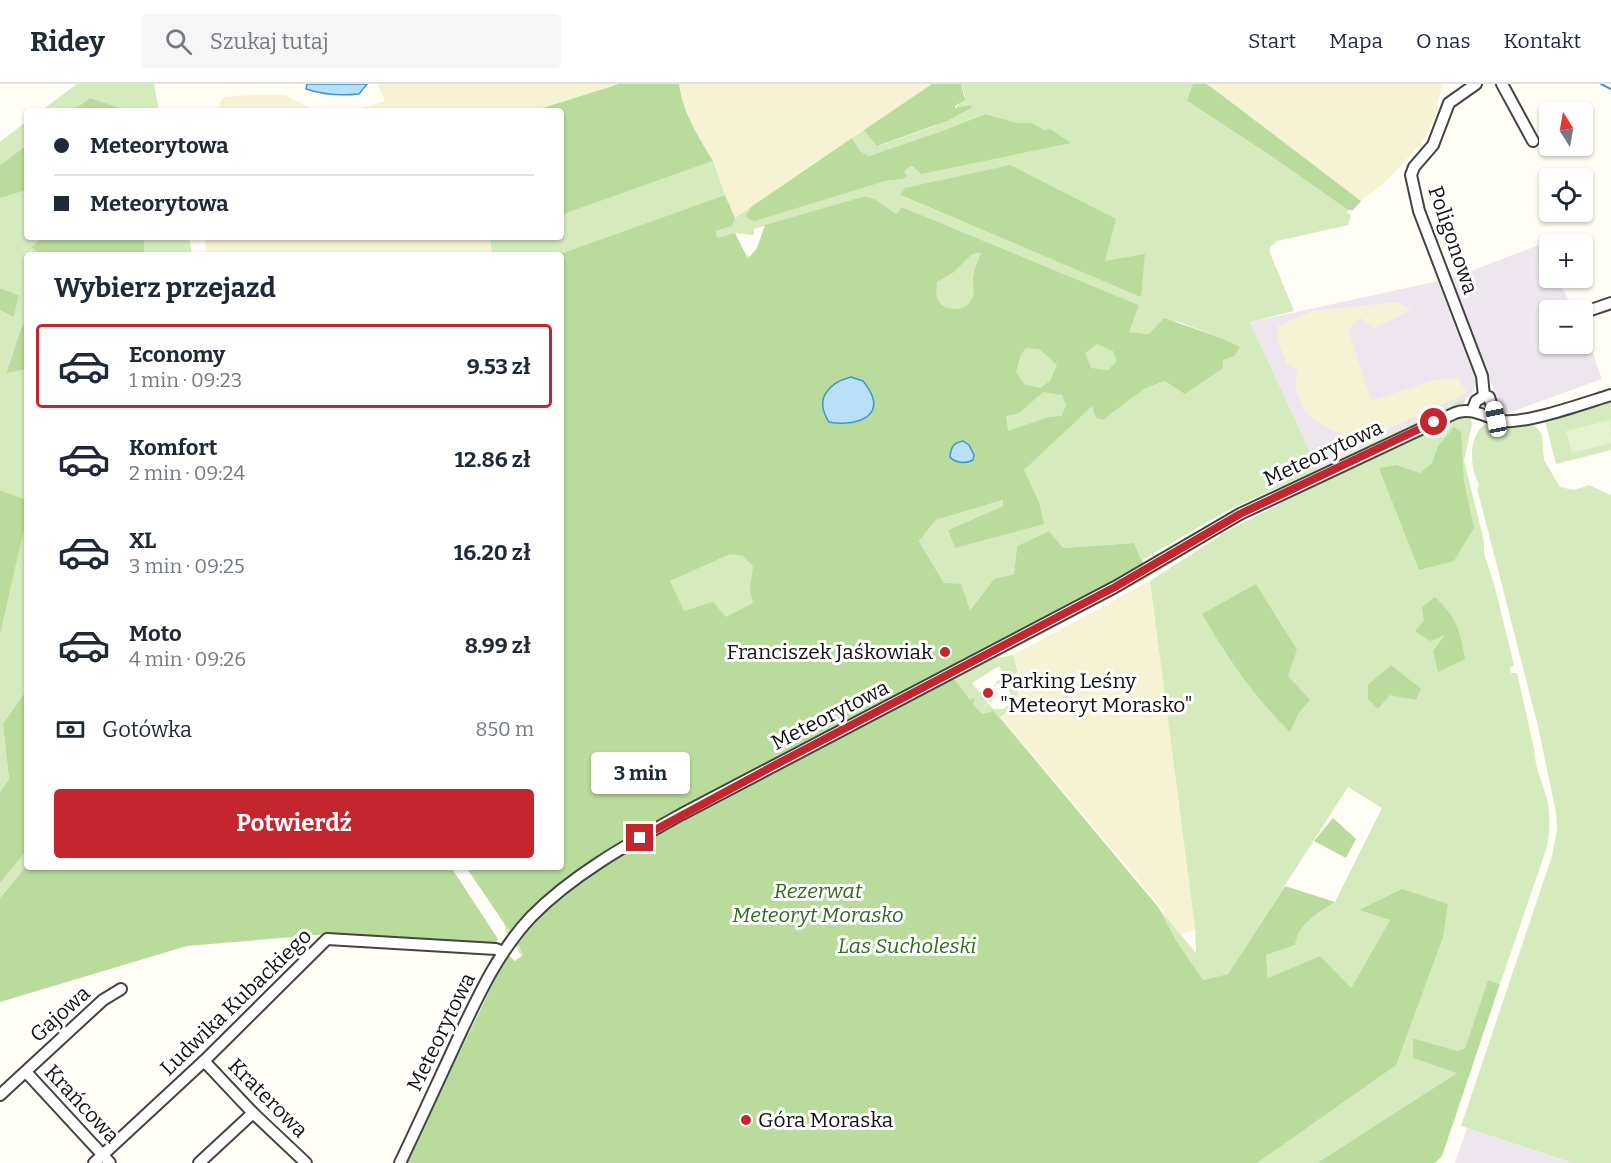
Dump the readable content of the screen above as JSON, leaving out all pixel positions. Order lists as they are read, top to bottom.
{
  "streets": {
    "street": [
      "Poligonowa",
      "Meteorytowa",
      "Ludwika Kubackiego",
      "Gajowa",
      "Kraterowa",
      "Krańcowa"
    ]
  },
  "crossings": [
    ["Meteorytowa", "Ludwika Kubackiego"],
    ["Ludwika Kubackiego", "Kraterowa"],
    ["Ludwika Kubackiego", "Krańcowa"],
    ["Gajowa", "Krańcowa"]
  ],
  "parks": ["Rezerwat Meteoryt Morasko", "Las Sucholeski"],
  "places": ["Franciszek Jaśkowiak", "Parking Leśny \"Meteoryt Morasko\"", "Góra Moraska"],
  "north": "top",
  "page": {
    "header": "Ridey",
    "search": "Szukaj tutaj",
    "nav": [
      "Start",
      "Mapa",
      "O nas",
      "Kontakt"
    ],
    "map_buttons": ["+", "−"],
    "banner": ["Meteorytowa", "Meteorytowa"],
    "heading": "Wybierz przejazd",
    "list": [
      {
        "name": "Economy",
        "note": "1 min · 09:23",
        "value": "9.53 zł"
      },
      {
        "name": "Komfort",
        "note": "2 min · 09:24",
        "value": "12.86 zł"
      },
      {
        "name": "XL",
        "note": "3 min · 09:25",
        "value": "16.20 zł"
      },
      {
        "name": "Moto",
        "note": "4 min · 09:26",
        "value": "8.99 zł"
      }
    ],
    "pay": ["Gotówka", "850 m"],
    "bubble": "3 min",
    "buttons": "Potwierdź"
  }
}
